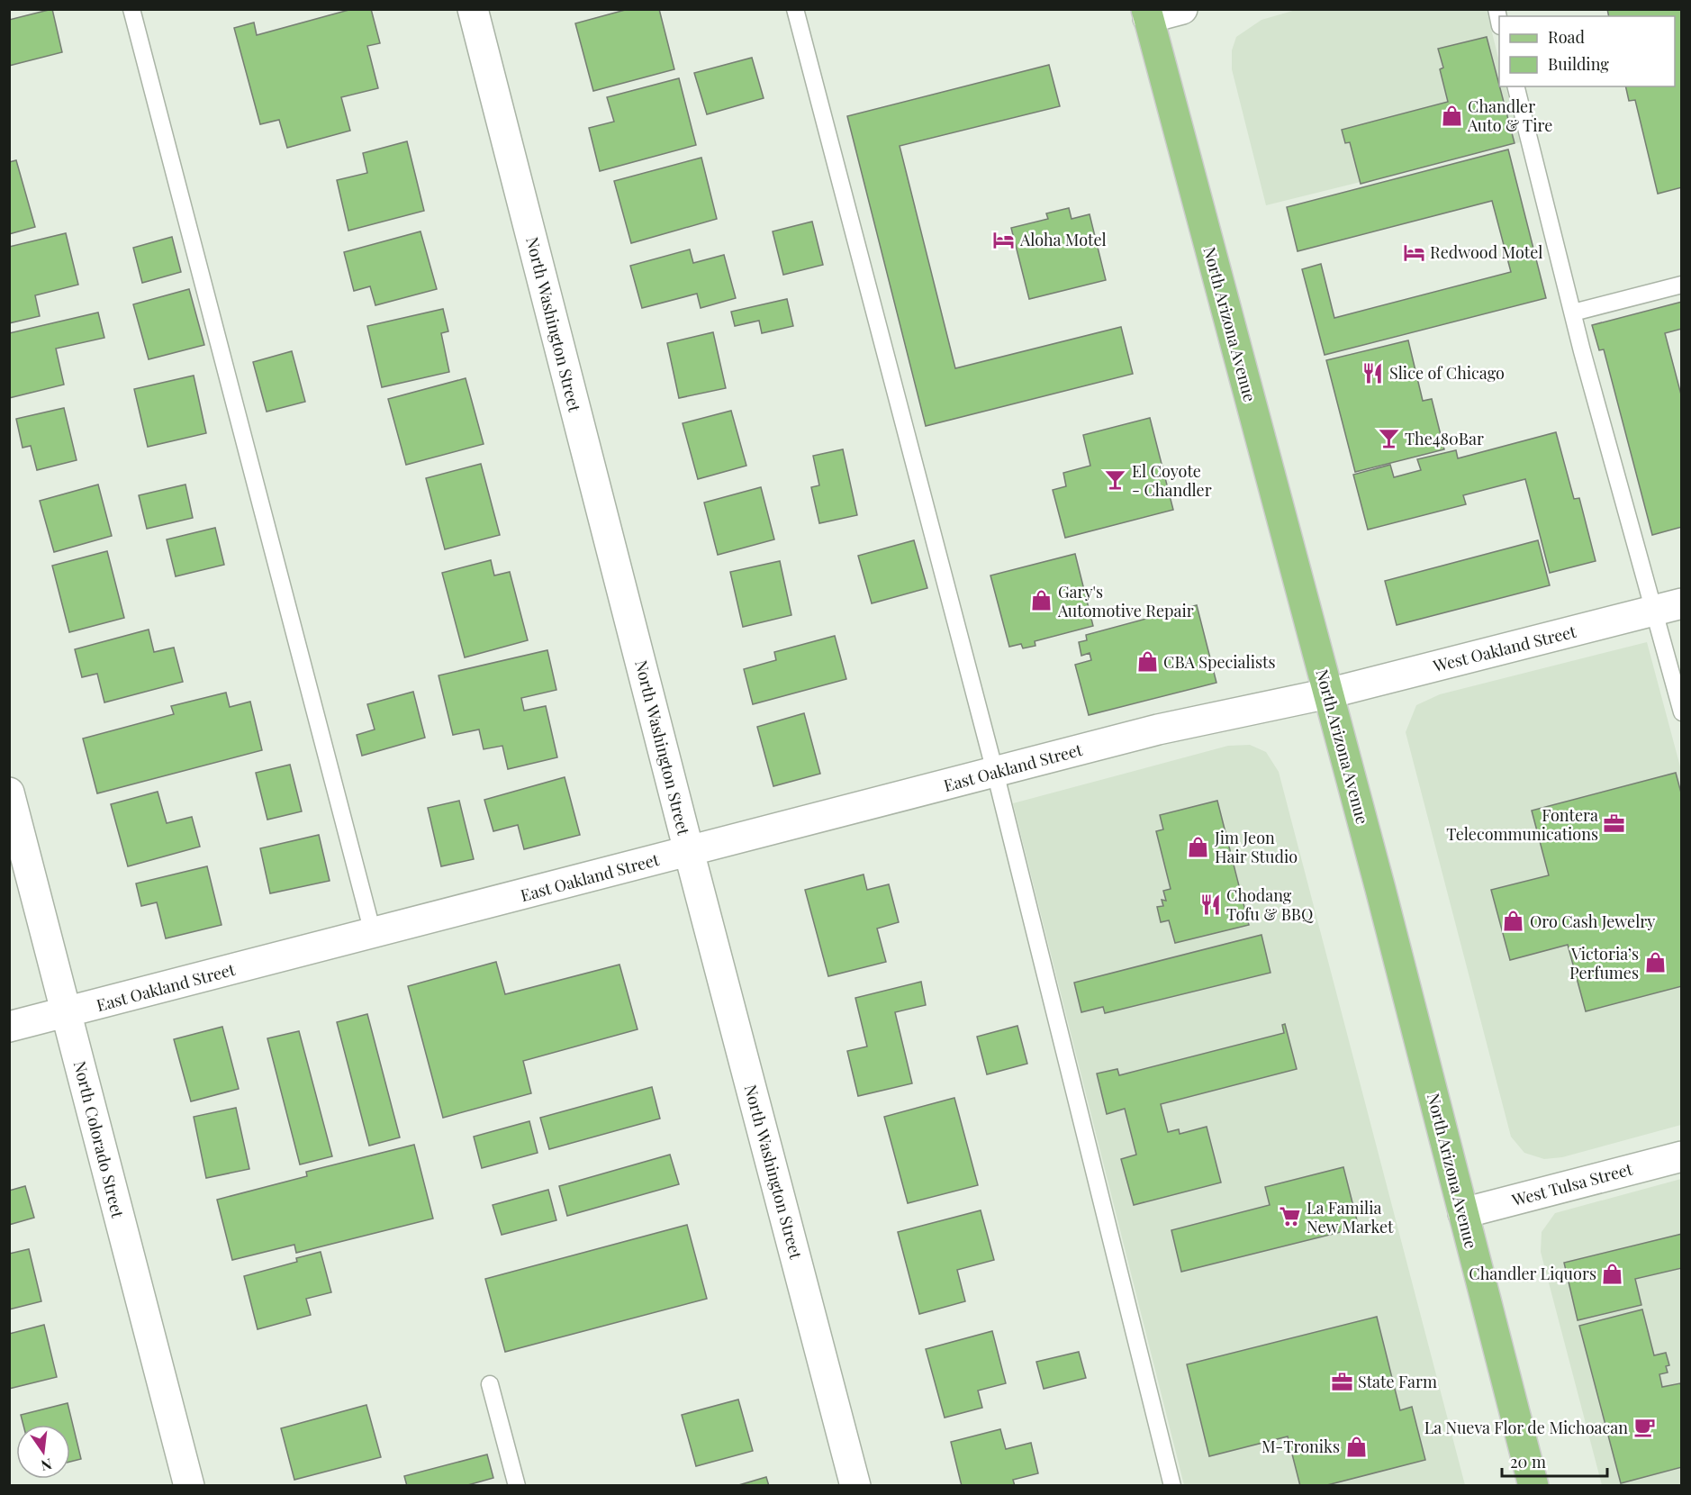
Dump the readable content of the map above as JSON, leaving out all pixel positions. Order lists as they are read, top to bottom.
{
  "streets": {
    "main road": ["North Arizona Avenue"],
    "street": [
      "North Washington Street",
      "West Oakland Street",
      "East Oakland Street",
      "North Colorado Street",
      "West Tulsa Street"
    ]
  },
  "crossings": [
    ["North Washington Street", "East Oakland Street"],
    ["North Arizona Avenue", "West Oakland Street"],
    ["North Arizona Avenue", "East Oakland Street"],
    ["North Arizona Avenue", "West Tulsa Street"],
    ["West Oakland Street", "East Oakland Street"],
    ["East Oakland Street", "North Colorado Street"]
  ],
  "places": {
    "shop": [
      "Chandler Auto & Tire",
      "Gary's Automotive Repair",
      "CBA Specialists",
      "Jim Jeon Hair Studio",
      "Oro Cash Jewelry",
      "Victoria’s Perfumes",
      "Chandler Liquors",
      "M-Troniks"
    ],
    "hotel": ["Aloha Motel", "Redwood Motel"],
    "restaurant": ["Slice of Chicago", "Chodang Tofu & BBQ"],
    "bar": ["The480Bar", "El Coyote - Chandler"],
    "office": ["Fontera Telecommunications", "State Farm"],
    "supermarket": ["La Familia New Market"],
    "cafe": ["La Nueva Flor de Michoacan"]
  },
  "legend": ["Road", "Building"],
  "scale_bar": "20 m",
  "north": "bottom"
}
